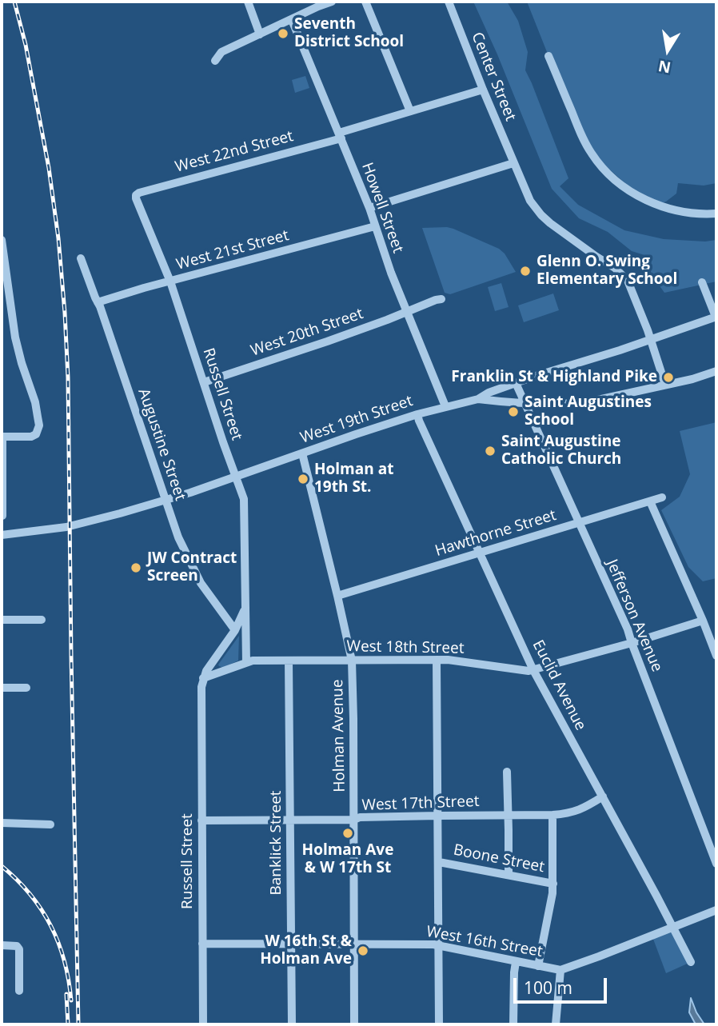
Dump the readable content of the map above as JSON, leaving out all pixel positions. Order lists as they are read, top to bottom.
{
  "streets": {
    "street": [
      "Center Street",
      "West 22nd Street",
      "Howell Street",
      "West 21st Street",
      "West 20th Street",
      "Russell Street",
      "West 19th Street",
      "Augustine Street",
      "Hawthorne Street",
      "Jefferson Avenue",
      "West 18th Street",
      "Euclid Avenue",
      "Holman Avenue",
      "West 17th Street",
      "Banklick Street",
      "Boone Street",
      "West 16th Street"
    ]
  },
  "crossings": [
    ["Center Street", "West 22nd Street"],
    ["Center Street", "West 19th Street"],
    ["West 22nd Street", "Howell Street"],
    ["West 22nd Street", "Russell Street"],
    ["Howell Street", "West 21st Street"],
    ["Howell Street", "West 20th Street"],
    ["Howell Street", "West 19th Street"],
    ["West 21st Street", "Russell Street"],
    ["West 21st Street", "Augustine Street"],
    ["West 20th Street", "Russell Street"],
    ["Russell Street", "West 19th Street"],
    ["Russell Street", "Augustine Street"],
    ["Russell Street", "West 18th Street"],
    ["Russell Street", "West 17th Street"],
    ["Russell Street", "West 16th Street"],
    ["West 19th Street", "Augustine Street"],
    ["West 19th Street", "Jefferson Avenue"],
    ["West 19th Street", "Euclid Avenue"],
    ["West 19th Street", "Holman Avenue"],
    ["Hawthorne Street", "Jefferson Avenue"],
    ["Hawthorne Street", "Euclid Avenue"],
    ["Hawthorne Street", "Holman Avenue"],
    ["Jefferson Avenue", "West 18th Street"],
    ["West 18th Street", "Euclid Avenue"],
    ["West 18th Street", "Holman Avenue"],
    ["West 18th Street", "Banklick Street"],
    ["Euclid Avenue", "West 17th Street"],
    ["Euclid Avenue", "West 16th Street"],
    ["Holman Avenue", "West 17th Street"],
    ["Holman Avenue", "West 16th Street"],
    ["West 17th Street", "Banklick Street"],
    ["Banklick Street", "West 16th Street"]
  ],
  "places": [
    "Seventh District School",
    "Glenn O. Swing Elementary School",
    "Franklin St & Highland Pike",
    "Saint Augustines School",
    "Saint Augustine Catholic Church",
    "Holman at 19th St.",
    "JW Contract Screen",
    "Holman Ave & W 17th St",
    "W 16th St & Holman Ave"
  ],
  "scale_bar": "100 m",
  "north": "bottom"
}
